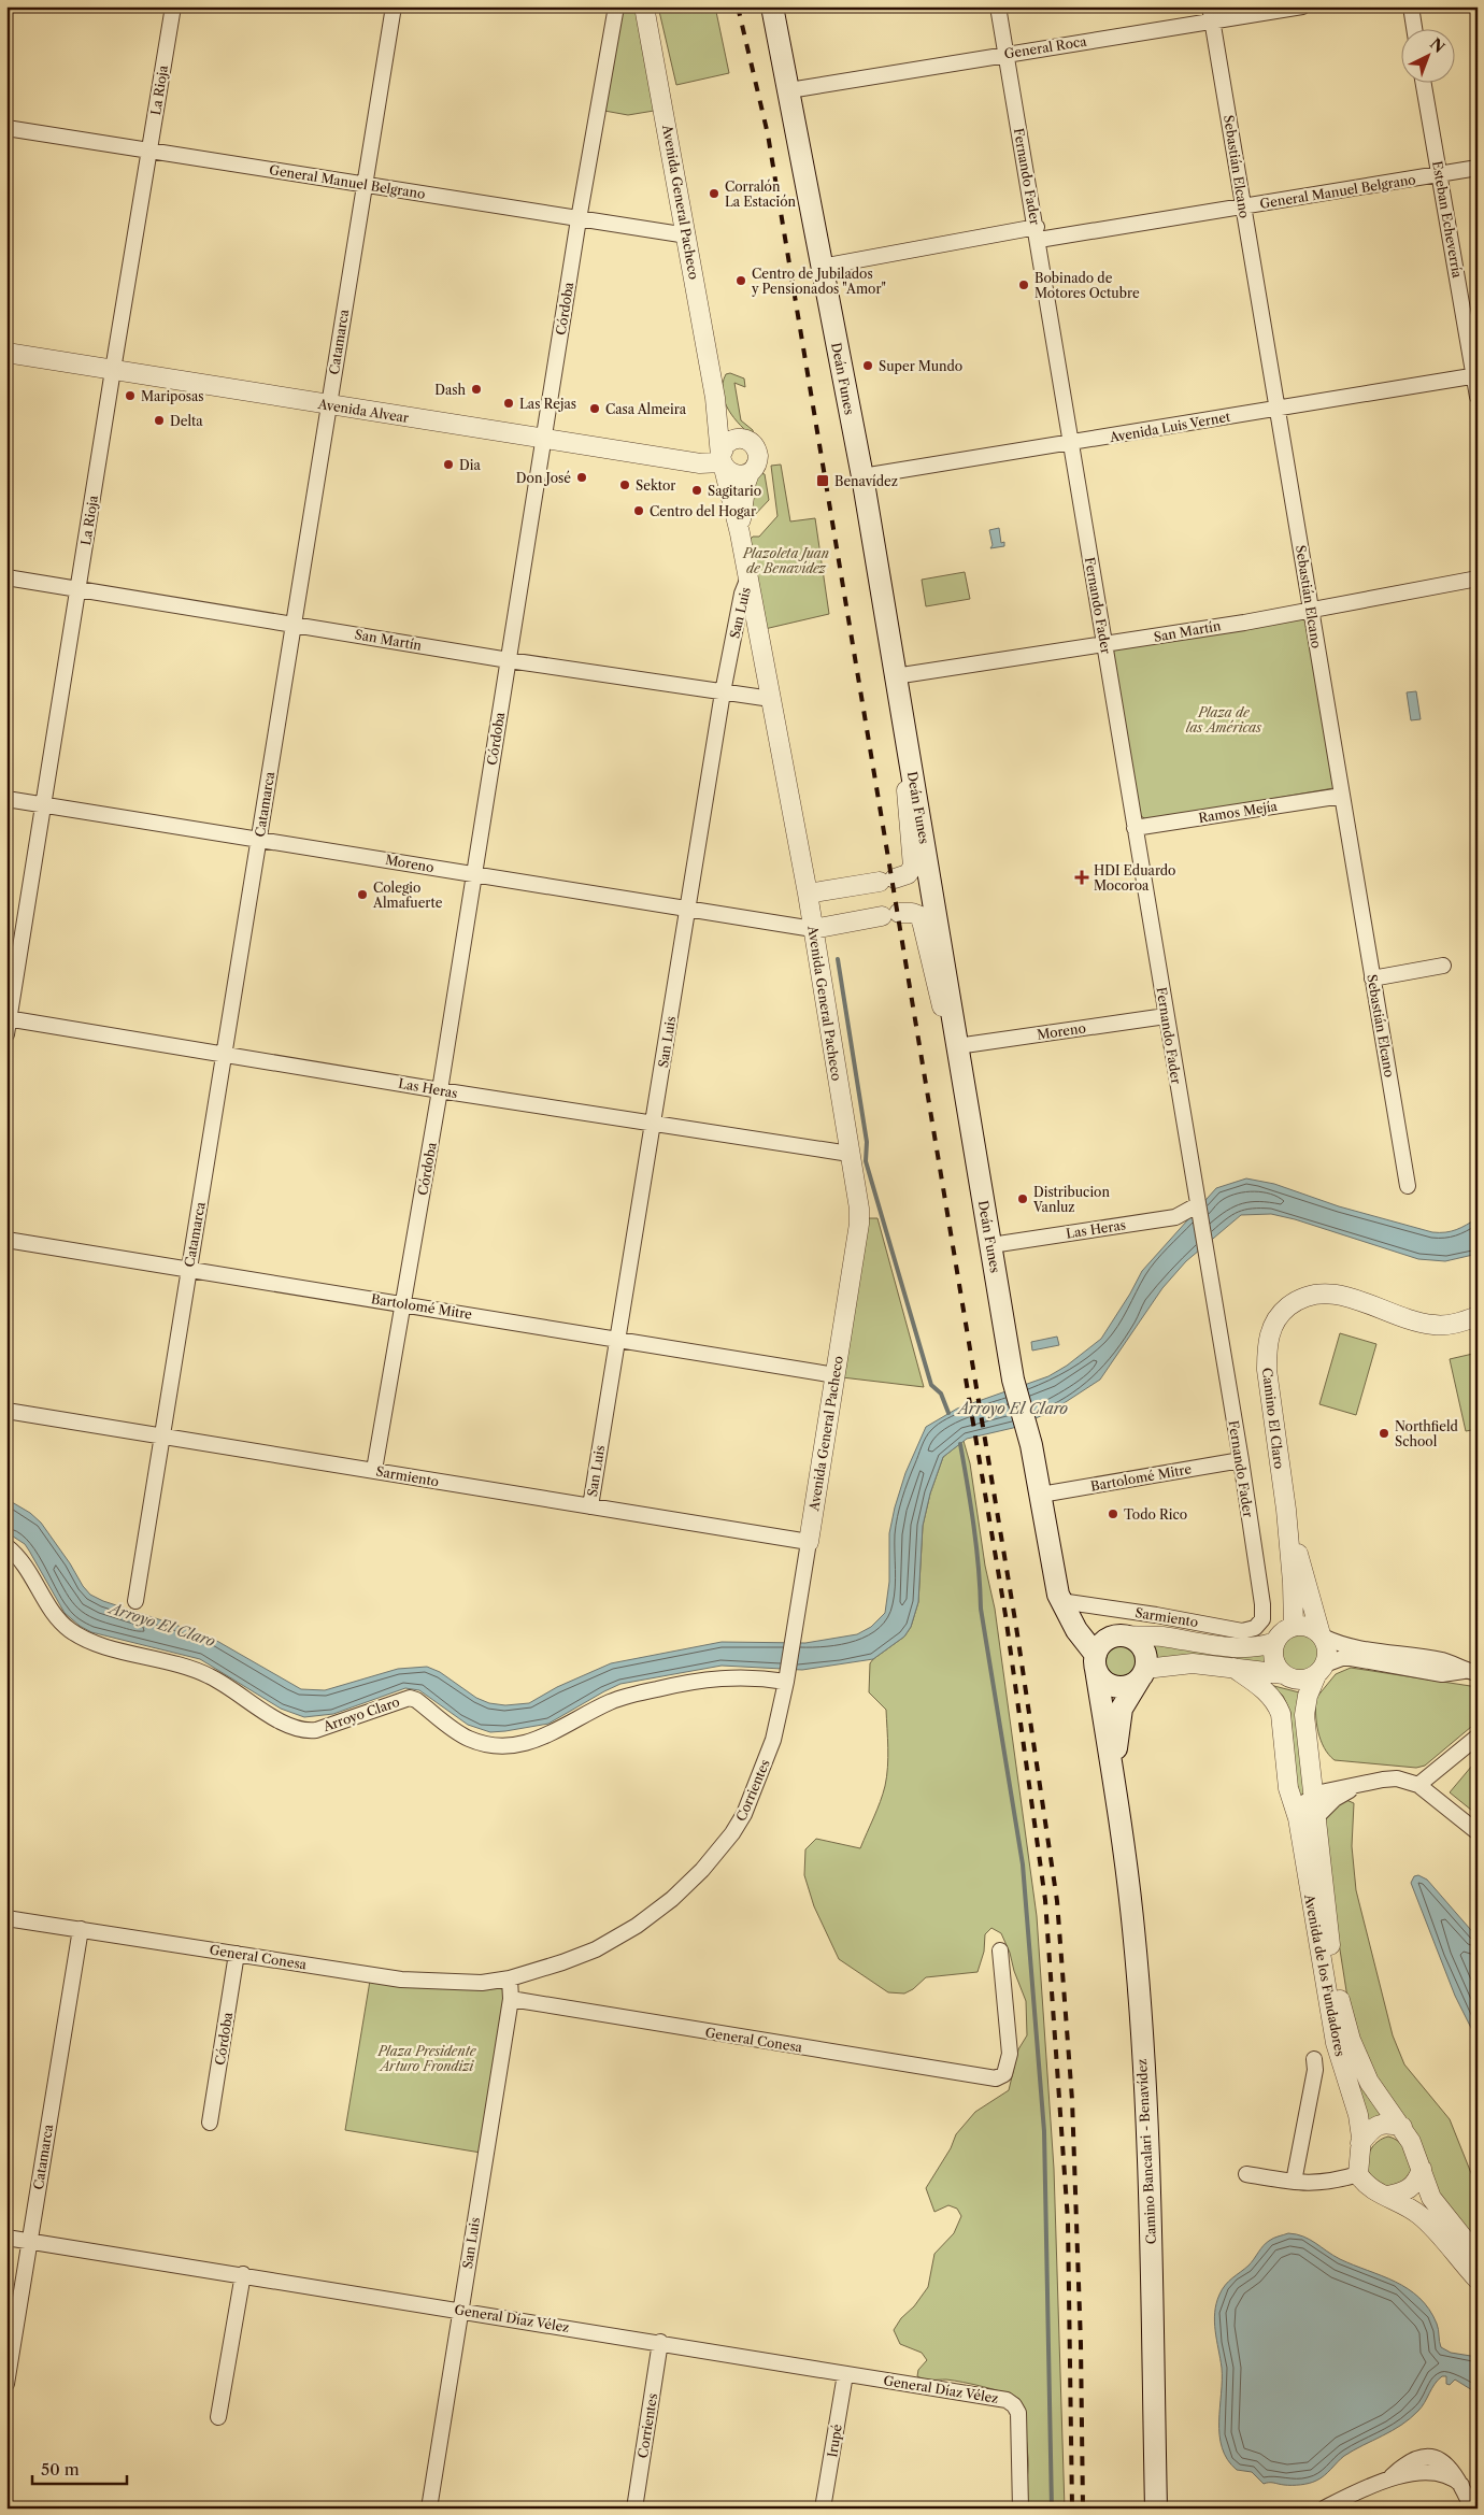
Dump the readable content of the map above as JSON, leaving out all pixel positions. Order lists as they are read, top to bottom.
{
  "streets": {
    "main road": ["Deán Funes", "Camino Bancalari - Benavídez"],
    "street": [
      "General Roca",
      "La Rioja",
      "Sebastián Elcano",
      "Fernando Fader",
      "General Manuel Belgrano",
      "Avenida General Pacheco",
      "Esteban Echeverría",
      "Córdoba",
      "Catamarca",
      "Avenida Alvear",
      "Avenida Luis Vernet",
      "San Luis",
      "San Martín",
      "Ramos Mejía",
      "Moreno",
      "Las Heras",
      "Bartolomé Mitre",
      "Camino El Claro",
      "Sarmiento",
      "Arroyo Claro",
      "Corrientes",
      "General Conesa",
      "Avenida de los Fundadores",
      "General Díaz Vélez",
      "Irupé"
    ]
  },
  "crossings": [
    ["General Roca", "Sebastián Elcano"],
    ["General Roca", "Fernando Fader"],
    ["General Roca", "Deán Funes"],
    ["La Rioja", "General Manuel Belgrano"],
    ["La Rioja", "Avenida Alvear"],
    ["La Rioja", "San Martín"],
    ["La Rioja", "Moreno"],
    ["La Rioja", "Las Heras"],
    ["Sebastián Elcano", "General Manuel Belgrano"],
    ["Sebastián Elcano", "Avenida Luis Vernet"],
    ["Sebastián Elcano", "San Martín"],
    ["Sebastián Elcano", "Ramos Mejía"],
    ["Fernando Fader", "General Manuel Belgrano"],
    ["Fernando Fader", "Avenida Luis Vernet"],
    ["Fernando Fader", "San Martín"],
    ["Fernando Fader", "Ramos Mejía"],
    ["Fernando Fader", "Moreno"],
    ["Fernando Fader", "Las Heras"],
    ["Fernando Fader", "Bartolomé Mitre"],
    ["Fernando Fader", "Sarmiento"],
    ["General Manuel Belgrano", "Avenida General Pacheco"],
    ["General Manuel Belgrano", "Esteban Echeverría"],
    ["General Manuel Belgrano", "Córdoba"],
    ["General Manuel Belgrano", "Catamarca"],
    ["General Manuel Belgrano", "Deán Funes"],
    ["Avenida General Pacheco", "Avenida Alvear"],
    ["Avenida General Pacheco", "San Luis"],
    ["Avenida General Pacheco", "San Martín"],
    ["Avenida General Pacheco", "Moreno"],
    ["Avenida General Pacheco", "Las Heras"],
    ["Avenida General Pacheco", "Bartolomé Mitre"],
    ["Avenida General Pacheco", "Sarmiento"],
    ["Avenida General Pacheco", "Corrientes"],
    ["Esteban Echeverría", "Avenida Luis Vernet"],
    ["Córdoba", "Avenida Alvear"],
    ["Córdoba", "San Martín"],
    ["Córdoba", "Moreno"],
    ["Córdoba", "Las Heras"],
    ["Córdoba", "Bartolomé Mitre"],
    ["Córdoba", "Sarmiento"],
    ["Córdoba", "General Conesa"],
    ["Catamarca", "Avenida Alvear"],
    ["Catamarca", "San Martín"],
    ["Catamarca", "Moreno"],
    ["Catamarca", "Las Heras"],
    ["Catamarca", "Bartolomé Mitre"],
    ["Catamarca", "Sarmiento"],
    ["Catamarca", "General Conesa"],
    ["Catamarca", "General Díaz Vélez"],
    ["Deán Funes", "Avenida Luis Vernet"],
    ["Deán Funes", "San Martín"],
    ["Deán Funes", "Moreno"],
    ["Deán Funes", "Las Heras"],
    ["Deán Funes", "Bartolomé Mitre"],
    ["Deán Funes", "Sarmiento"],
    ["Deán Funes", "Camino Bancalari - Benavídez"],
    ["San Luis", "San Martín"],
    ["San Luis", "Moreno"],
    ["San Luis", "Las Heras"],
    ["San Luis", "Bartolomé Mitre"],
    ["San Luis", "Sarmiento"],
    ["San Luis", "Corrientes"],
    ["San Luis", "General Conesa"],
    ["San Luis", "General Díaz Vélez"],
    ["Camino El Claro", "Avenida de los Fundadores"],
    ["Sarmiento", "Corrientes"],
    ["Arroyo Claro", "Corrientes"],
    ["Corrientes", "General Conesa"],
    ["Corrientes", "General Díaz Vélez"],
    ["General Díaz Vélez", "Irupé"]
  ],
  "water": ["Arroyo El Claro"],
  "parks": ["Plazoleta Juan de Benavídez", "Plaza de las Américas", "Plaza Presidente Arturo Frondizi"],
  "places": {
    "other": [
      "Corralón La Estación",
      "Centro de Jubilados y Pensionados \"Amor\"",
      "Bobinado de Motores Octubre",
      "Super Mundo",
      "Dash",
      "Mariposas",
      "Las Rejas",
      "Casa Almeira",
      "Delta",
      "Dia",
      "Don José",
      "Sektor",
      "Sagitario",
      "Centro del Hogar",
      "Colegio Almafuerte",
      "Distribucion Vanluz",
      "Northfield School",
      "Todo Rico"
    ],
    "transit": ["Benavídez"],
    "health": ["HDI Eduardo Mocoroa"]
  },
  "scale_bar": "50 m",
  "north": "top right"
}
